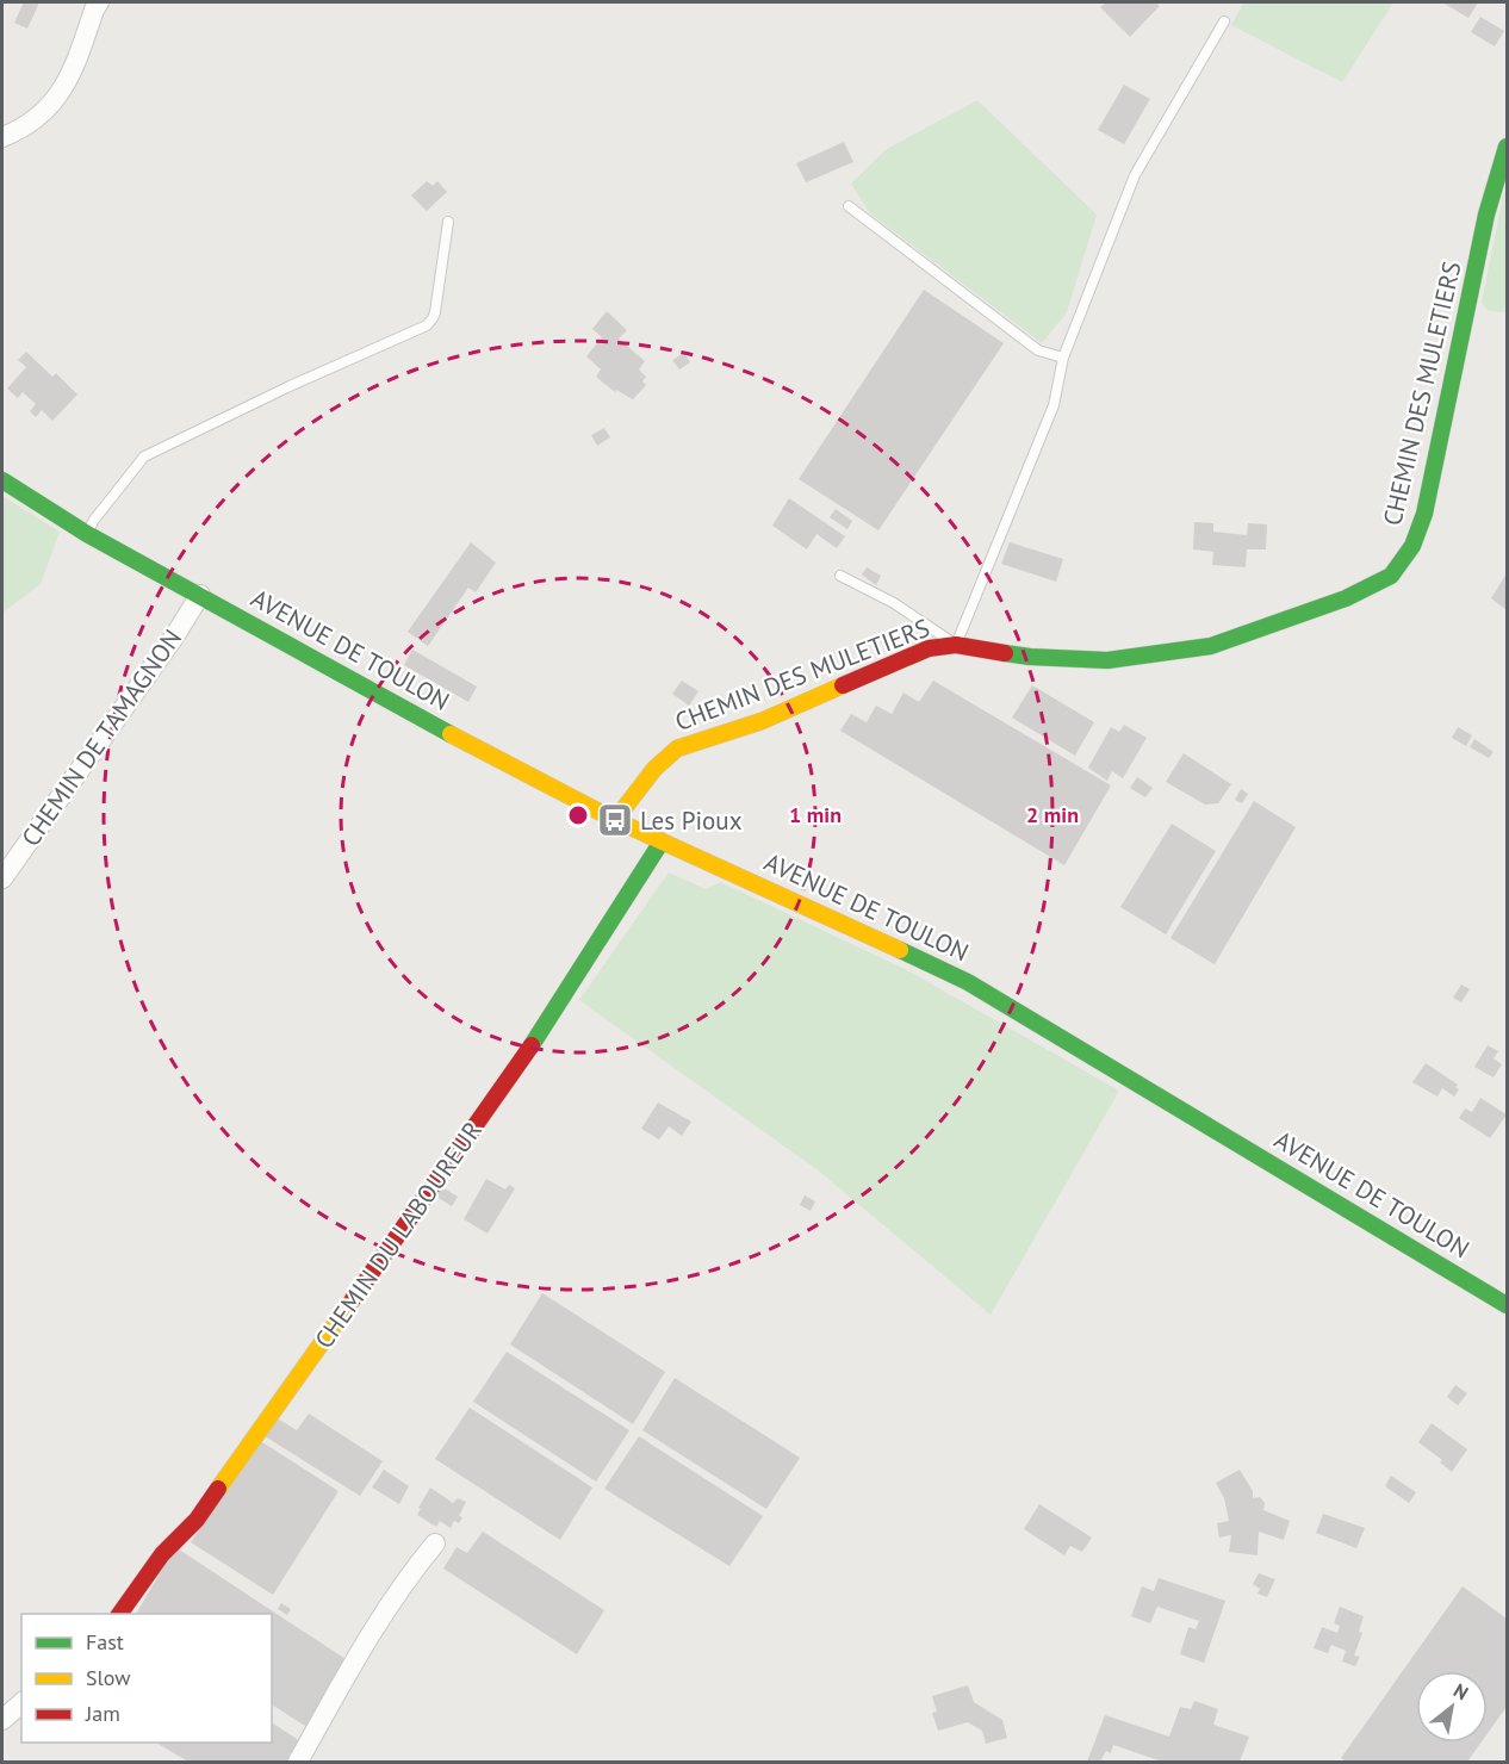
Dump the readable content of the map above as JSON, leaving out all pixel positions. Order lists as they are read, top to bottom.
{
  "streets": {
    "street": [
      "CHEMIN DES MULETIERS",
      "AVENUE DE TOULON",
      "CHEMIN DE TAMAGNON",
      "CHEMIN DU LABOUREUR"
    ]
  },
  "crossings": [
    ["CHEMIN DES MULETIERS", "AVENUE DE TOULON"],
    ["AVENUE DE TOULON", "CHEMIN DE TAMAGNON"],
    ["AVENUE DE TOULON", "CHEMIN DU LABOUREUR"]
  ],
  "places": {
    "bus stop": ["Les Pioux"]
  },
  "legend": ["Fast", "Slow", "Jam"],
  "north": "top right",
  "rings": ["1 min", "2 min"]
}
